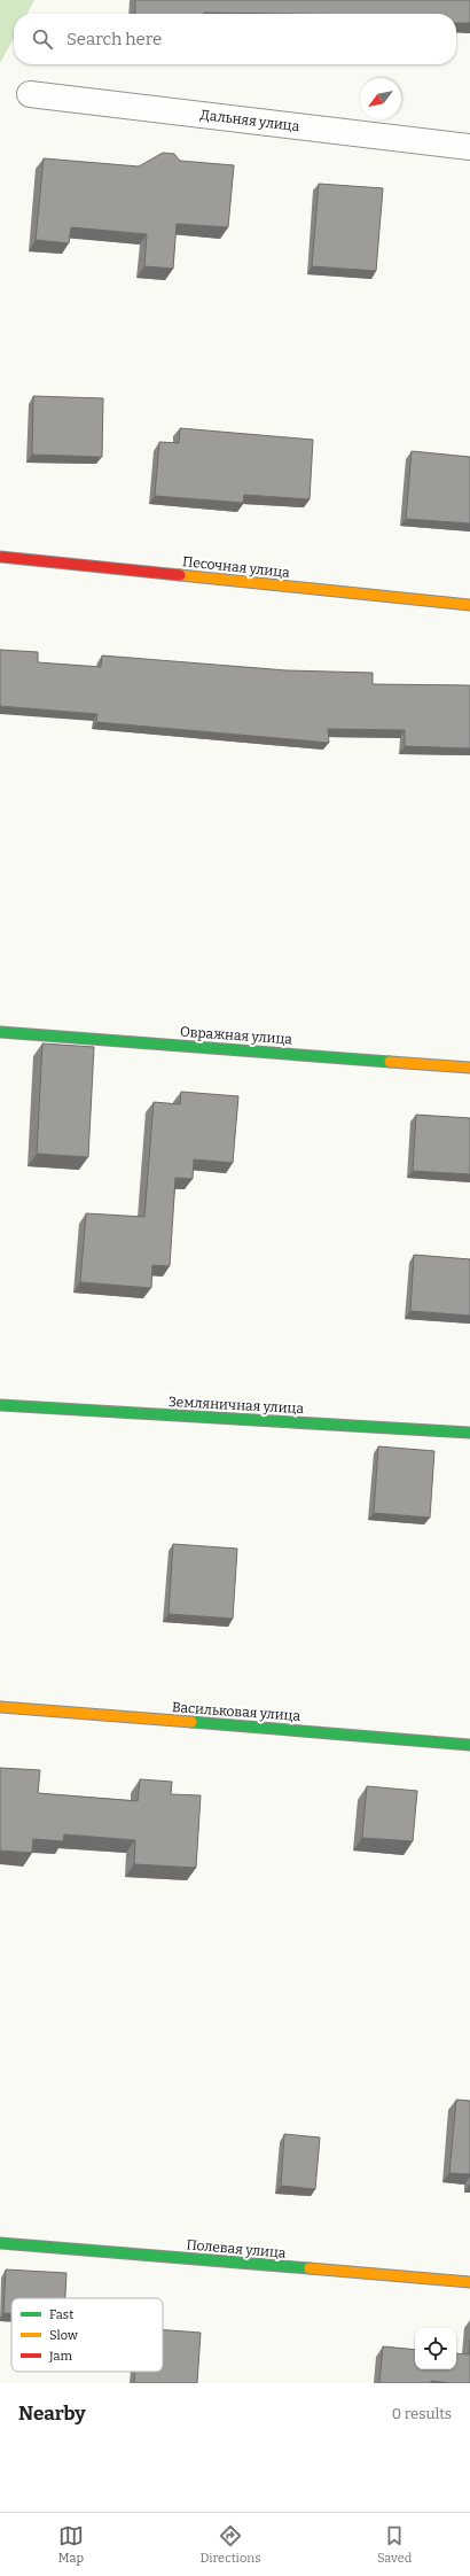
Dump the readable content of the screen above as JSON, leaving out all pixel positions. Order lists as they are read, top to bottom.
{
  "streets": {
    "street": [
      "Дальняя улица",
      "Песочная улица",
      "Овражная улица",
      "Земляничная улица",
      "Васильковая улица",
      "Полевая улица"
    ]
  },
  "legend": ["Fast", "Slow", "Jam"],
  "north": "bottom left",
  "page": {
    "search": "Search here",
    "heading": ["Nearby", "0 results"],
    "nav": ["Map", "Directions", "Saved"]
  }
}
